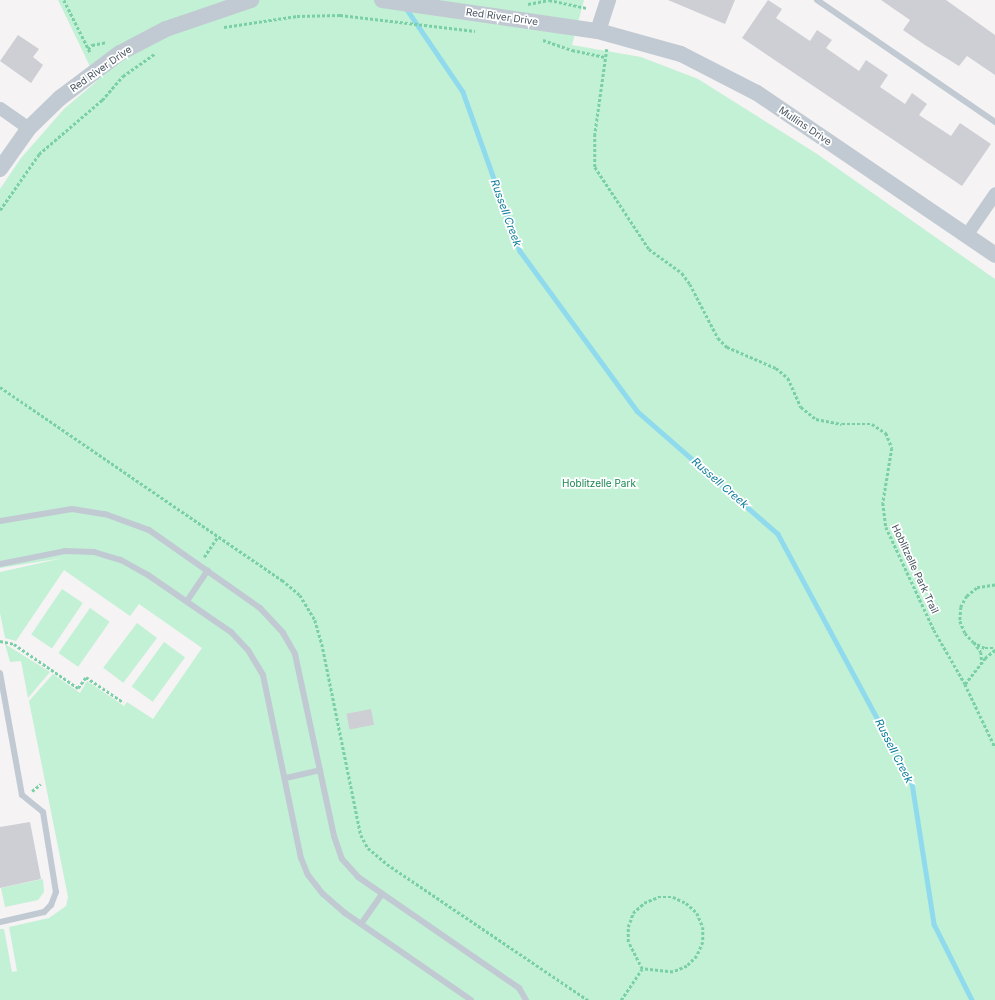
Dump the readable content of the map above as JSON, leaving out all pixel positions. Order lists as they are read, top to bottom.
{
  "streets": {
    "street": ["Red River Drive", "Mullins Drive"],
    "path": ["Hoblitzelle Park Trail"]
  },
  "crossings": [
    ["Red River Drive", "Mullins Drive"]
  ],
  "water": ["Russell Creek"],
  "parks": ["Hoblitzelle Park"]
}
